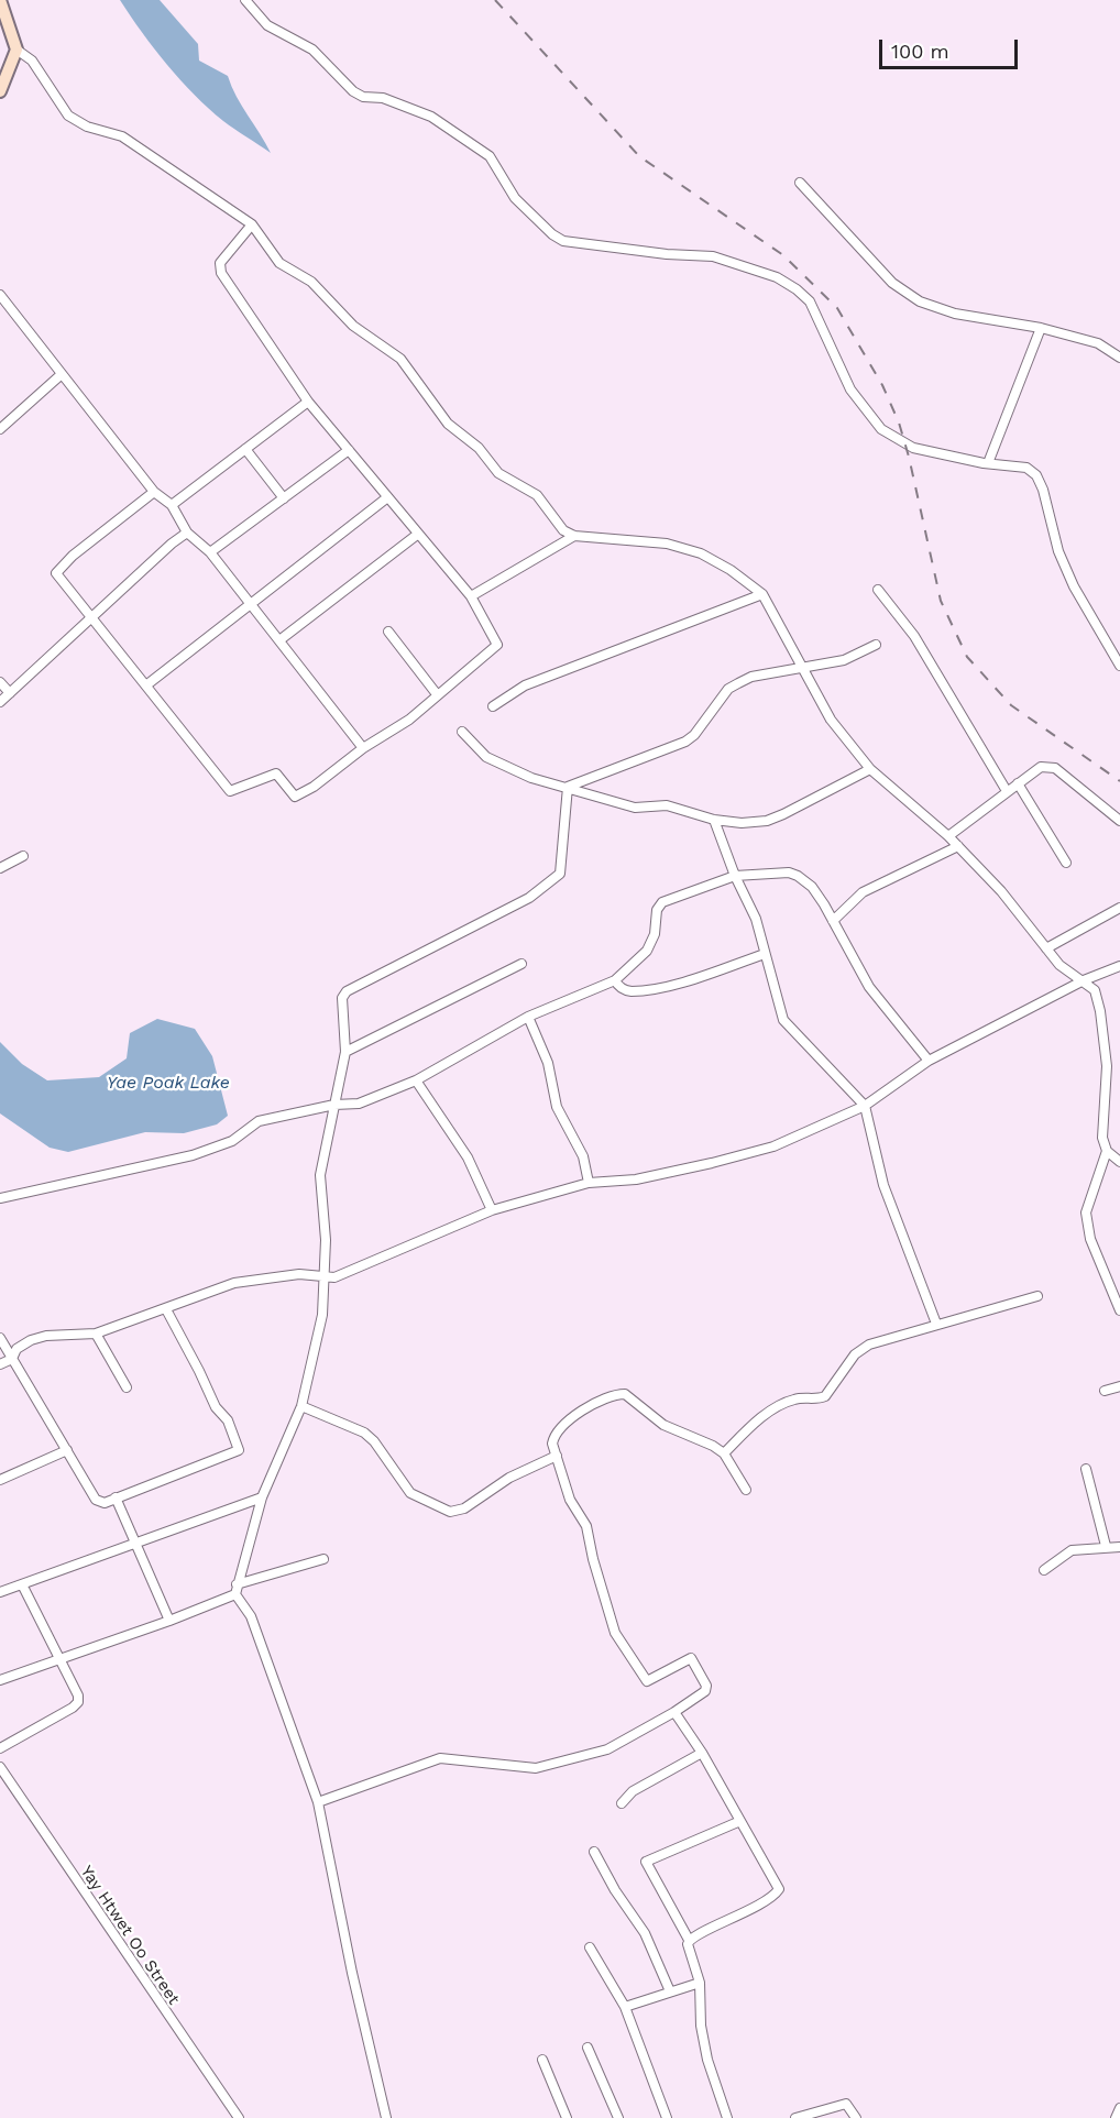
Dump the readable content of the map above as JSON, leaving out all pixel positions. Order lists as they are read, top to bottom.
{
  "streets": {
    "street": ["Yay Htwet Oo Street"]
  },
  "water": ["Yae Poak Lake"],
  "scale_bar": "100 m"
}
